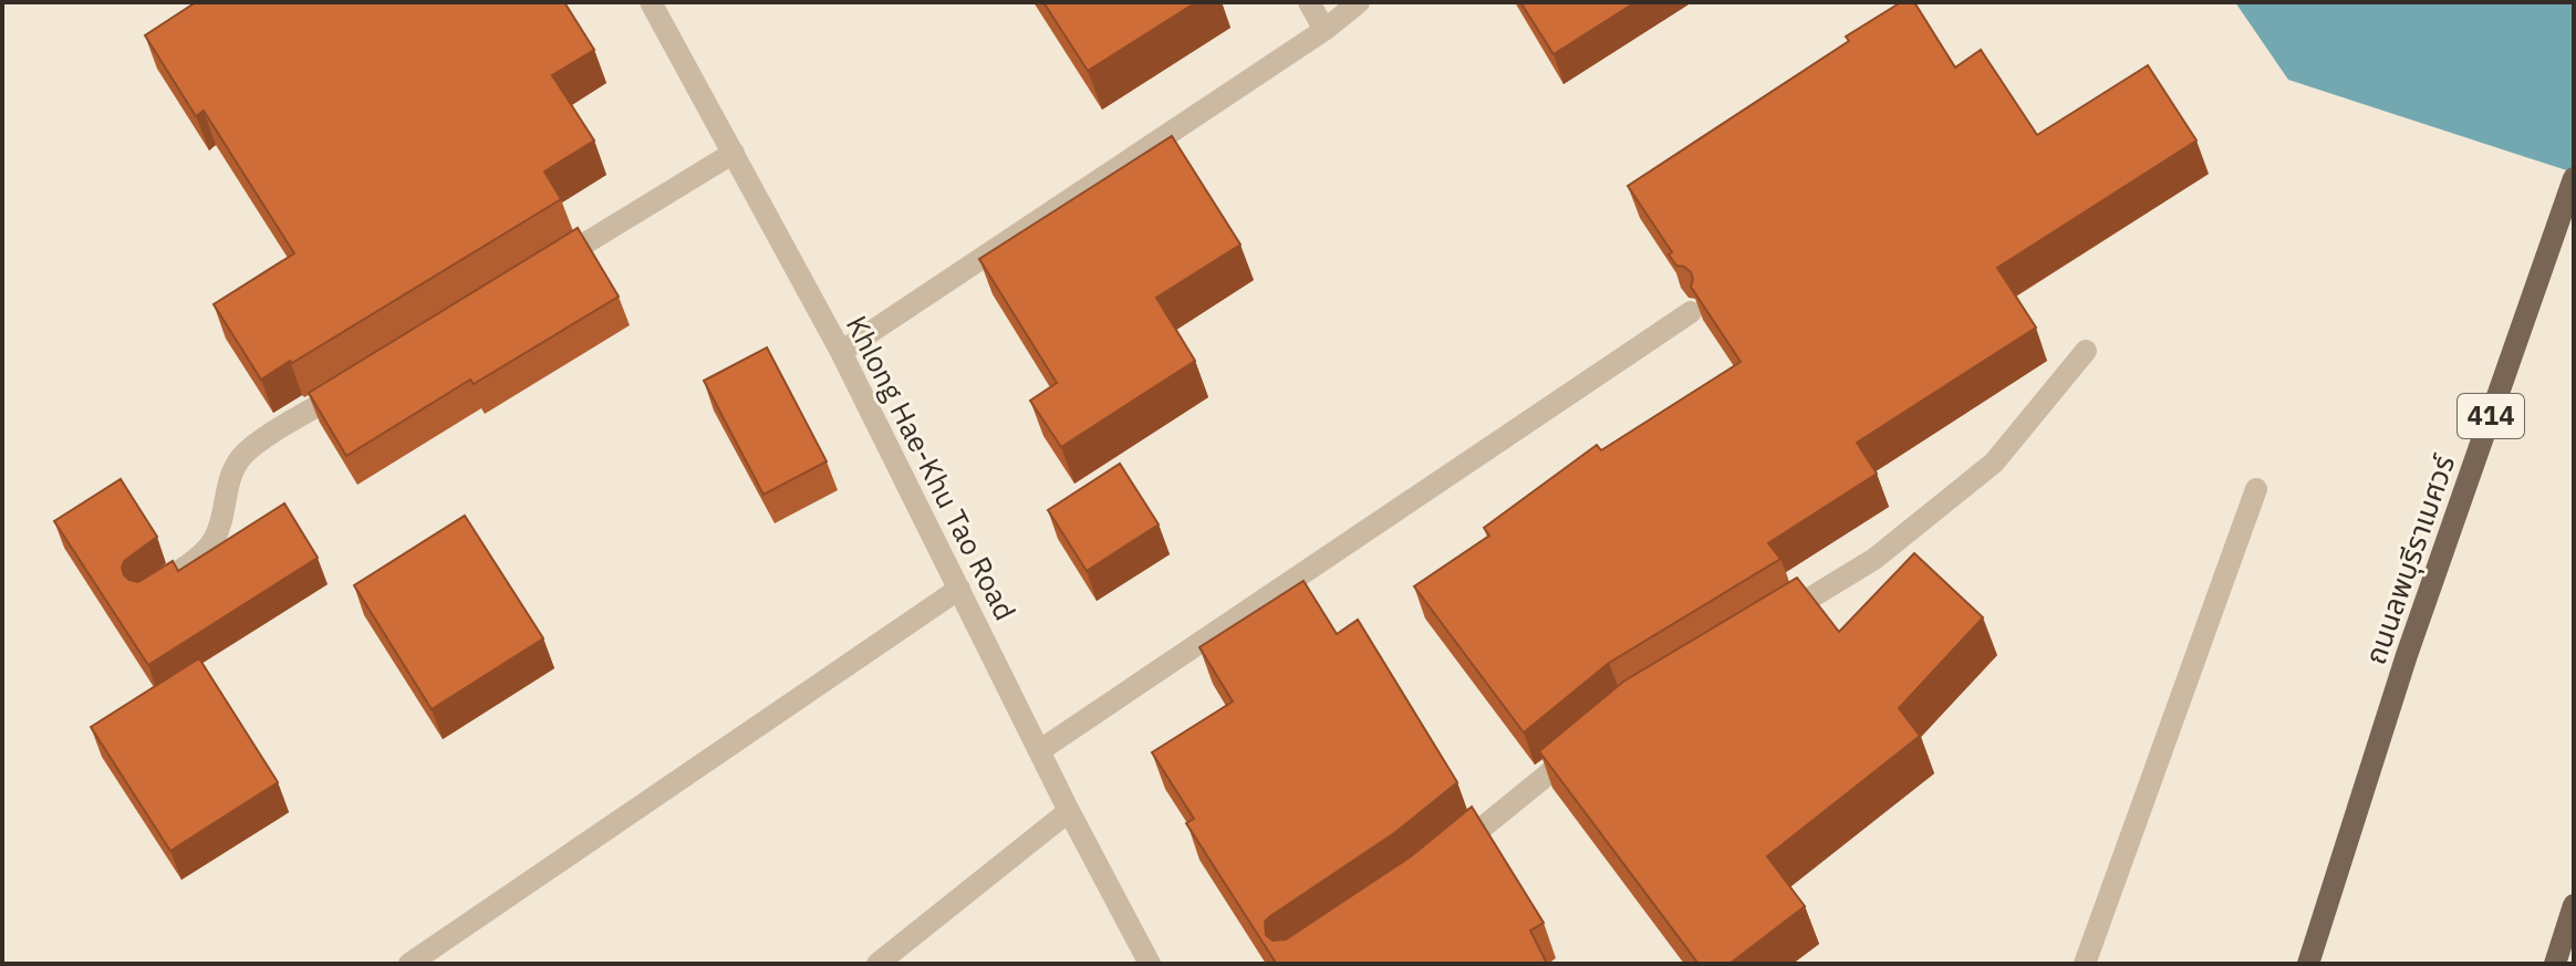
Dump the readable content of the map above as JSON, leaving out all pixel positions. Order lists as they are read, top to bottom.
{
  "streets": {
    "main road": ["414", "ถนนลพบุรีราเมศวร์"],
    "street": ["Khlong Hae-Khu Tao Road"]
  }
}
